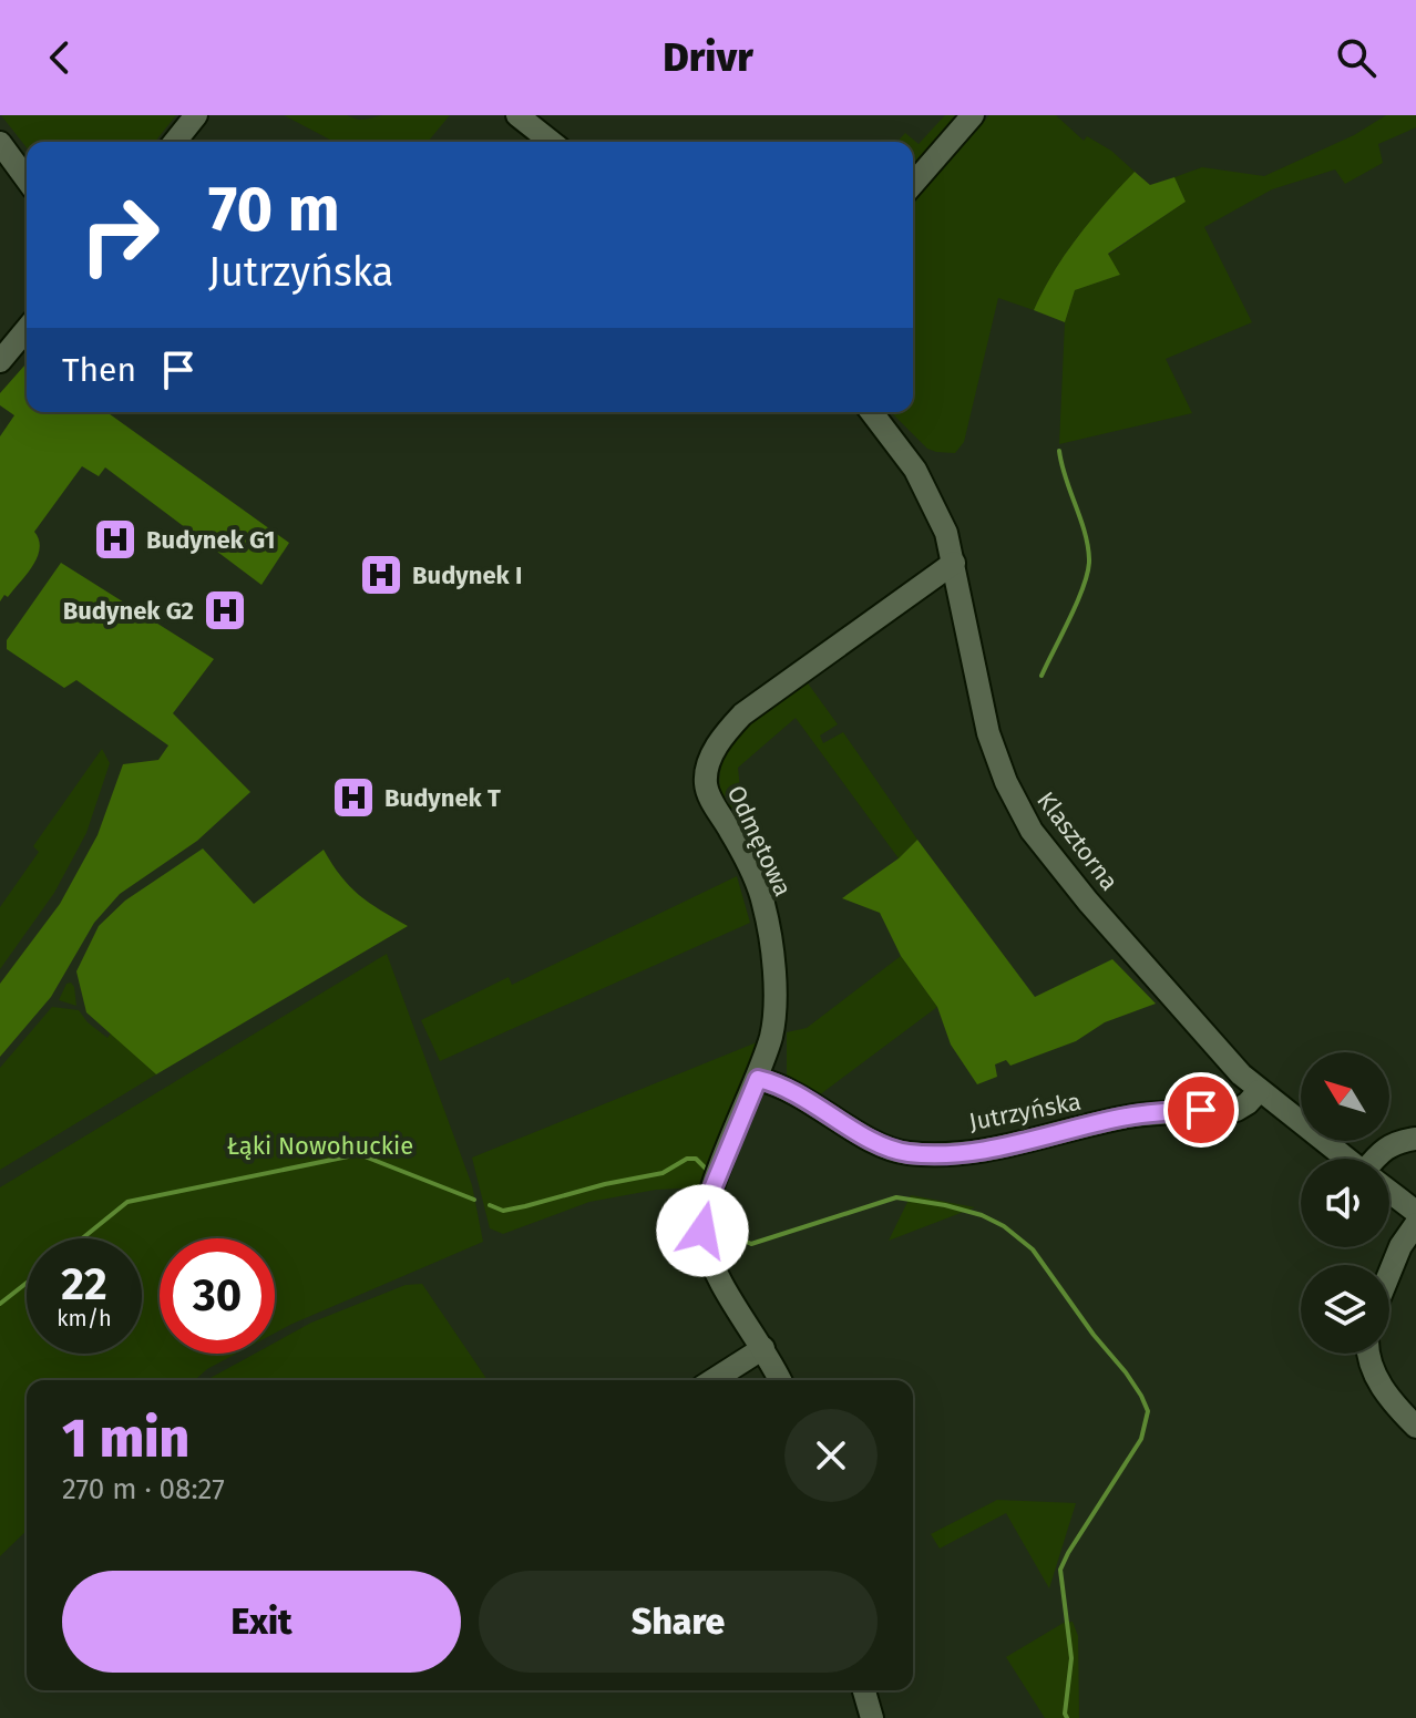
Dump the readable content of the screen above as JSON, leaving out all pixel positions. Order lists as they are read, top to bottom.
{
  "streets": {
    "street": ["Odmętowa", "Klasztorna", "Jutrzyńska"]
  },
  "crossings": [
    ["Odmętowa", "Klasztorna"],
    ["Odmętowa", "Jutrzyńska"],
    ["Klasztorna", "Jutrzyńska"]
  ],
  "parks": ["Łąki Nowohuckie"],
  "places": {
    "hospital": [
      "Budynek G1",
      "Budynek I",
      "Budynek G2",
      "Budynek T"
    ]
  },
  "north": "top left",
  "page": {
    "header": "Drivr",
    "turn": ["70 m", "Jutrzyńska"],
    "then": "Then",
    "speed": "22 km/h",
    "limit": "30",
    "heading": ["1 min", "270 m · 08:27"],
    "buttons": ["Exit", "Share"]
  }
}
